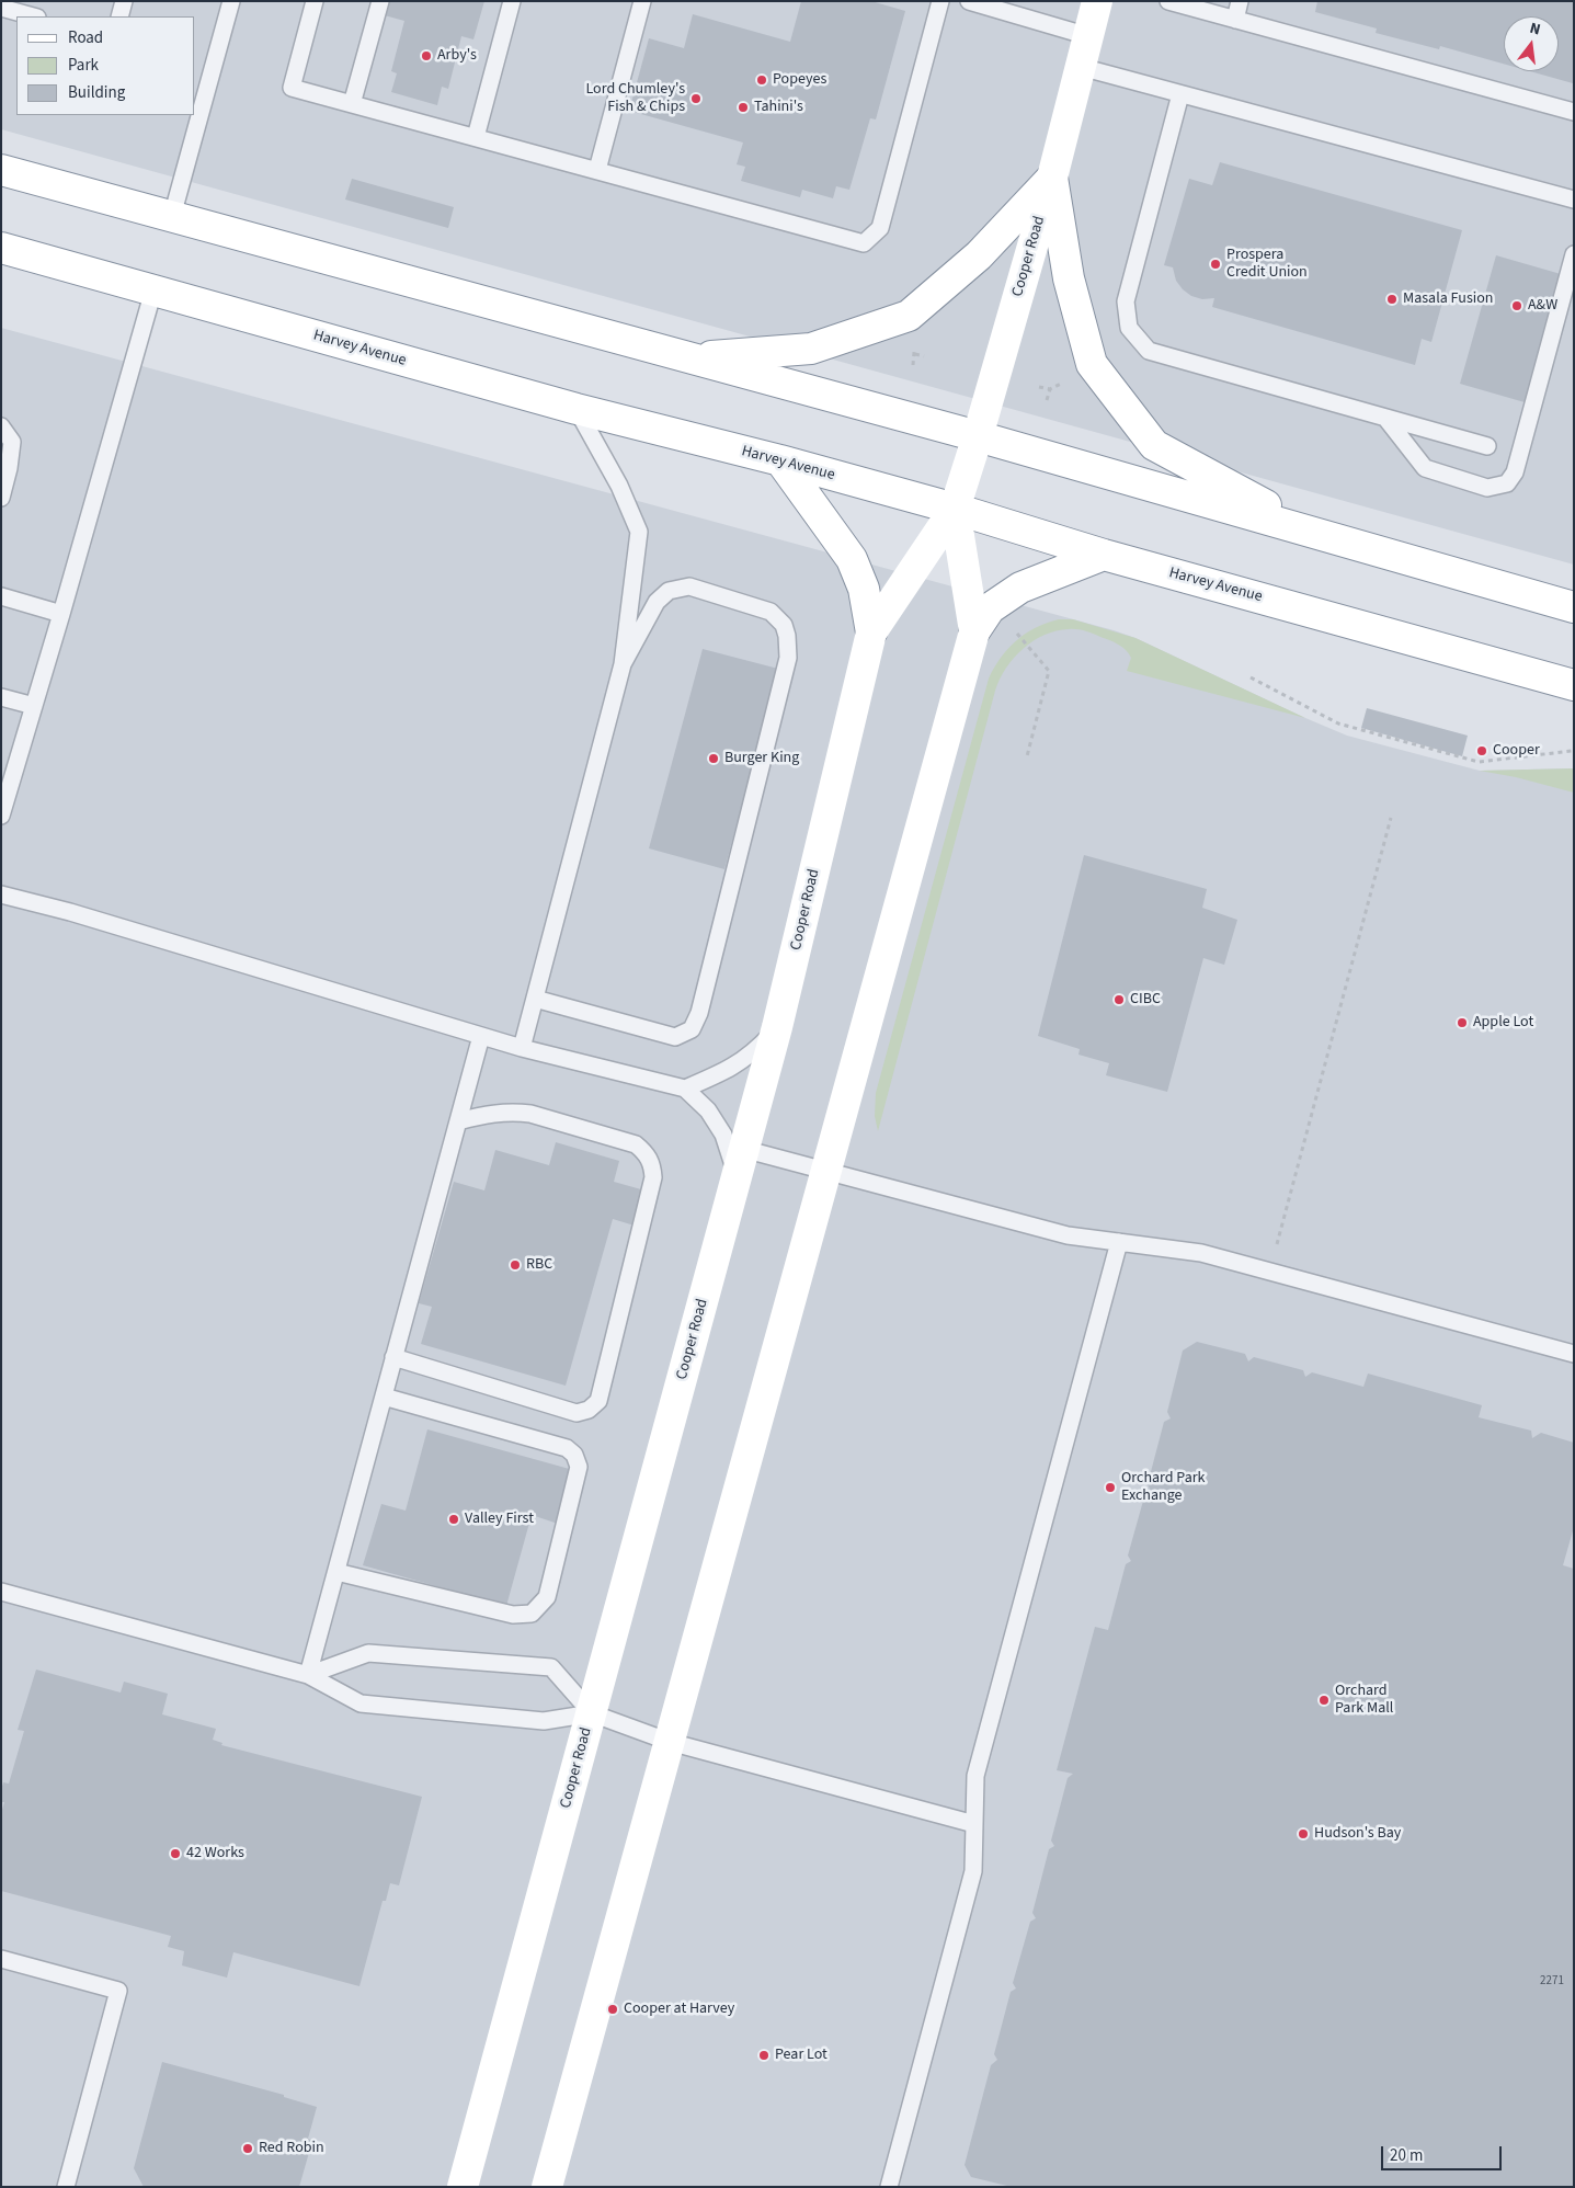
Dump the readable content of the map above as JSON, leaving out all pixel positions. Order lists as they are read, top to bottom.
{
  "streets": {
    "main road": ["Cooper Road", "Harvey Avenue"]
  },
  "crossings": [
    ["Cooper Road", "Harvey Avenue"]
  ],
  "places": [
    "Arby's",
    "Popeyes",
    "Lord Chumley's Fish & Chips",
    "Tahini's",
    "Prospera Credit Union",
    "Masala Fusion",
    "A&W",
    "Cooper",
    "Burger King",
    "CIBC",
    "Apple Lot",
    "RBC",
    "Orchard Park Exchange",
    "Valley First",
    "Orchard Park Mall",
    "Hudson's Bay",
    "42 Works",
    "Cooper at Harvey",
    "Pear Lot",
    "Red Robin"
  ],
  "house_numbers": ["2271"],
  "legend": ["Road", "Park", "Building"],
  "scale_bar": "20 m",
  "north": "top"
}
